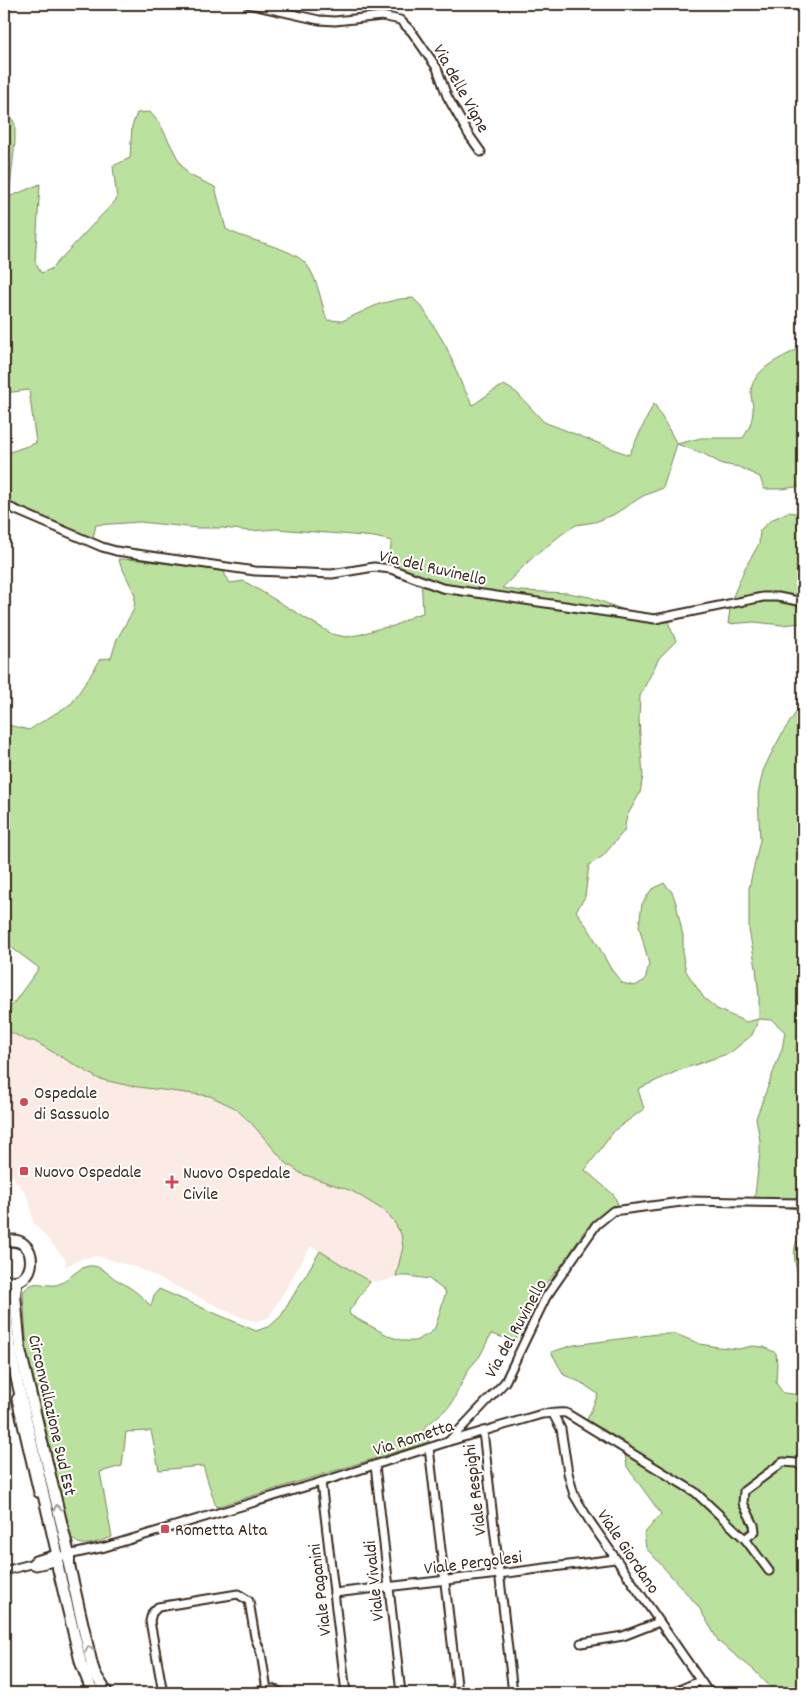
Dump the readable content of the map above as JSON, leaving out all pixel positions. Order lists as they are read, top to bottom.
{
  "streets": {
    "main road": ["Circonvallazione Sud Est"],
    "street": [
      "Via delle Vigne",
      "Via del Ruvinello",
      "Via Rometta",
      "Viale Respighi",
      "Viale Giordano",
      "Viale Pergolesi",
      "Viale Vivaldi",
      "Viale Paganini"
    ]
  },
  "crossings": [
    ["Via del Ruvinello", "Via Rometta"],
    ["Circonvallazione Sud Est", "Via Rometta"],
    ["Via Rometta", "Viale Respighi"],
    ["Via Rometta", "Viale Giordano"],
    ["Via Rometta", "Viale Vivaldi"],
    ["Via Rometta", "Viale Paganini"],
    ["Viale Respighi", "Viale Pergolesi"],
    ["Viale Giordano", "Viale Pergolesi"],
    ["Viale Pergolesi", "Viale Vivaldi"],
    ["Viale Pergolesi", "Viale Paganini"]
  ],
  "places": {
    "other": ["Ospedale di Sassuolo"],
    "transit": ["Nuovo Ospedale", "Rometta Alta"],
    "health": ["Nuovo Ospedale Civile"]
  }
}
